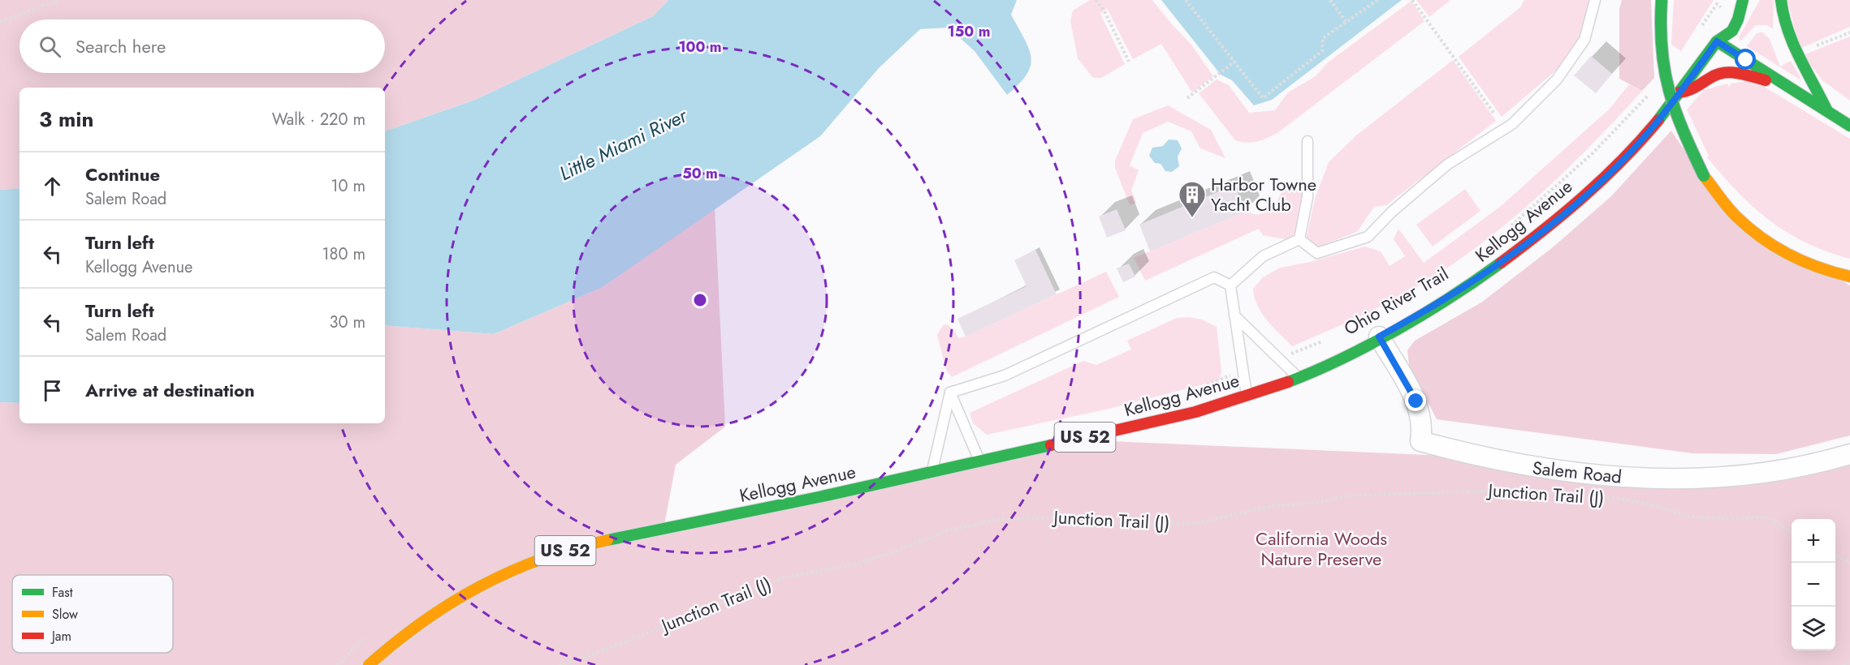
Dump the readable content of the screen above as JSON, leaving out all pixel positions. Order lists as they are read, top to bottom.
{
  "streets": {
    "main road": ["Kellogg Avenue", "US 52"],
    "street": ["Salem Road"],
    "path": ["Ohio River Trail", "Junction Trail (J)"]
  },
  "crossings": [
    ["Kellogg Avenue", "Salem Road"]
  ],
  "water": ["Little Miami River"],
  "parks": ["California Woods Nature Preserve"],
  "places": {
    "building": ["Harbor Towne Yacht Club"]
  },
  "legend": ["Fast", "Slow", "Jam"],
  "page": {
    "search": "Search here",
    "heading": ["3 min", "Walk · 220 m"],
    "list": [
      ["Continue", "Salem Road", "10 m"],
      ["Turn left", "Kellogg Avenue", "180 m"],
      ["Turn left", "Salem Road", "30 m"],
      "Arrive at destination"
    ],
    "map_buttons": ["+", "−"]
  },
  "rings": ["150 m", "100 m", "50 m"]
}
